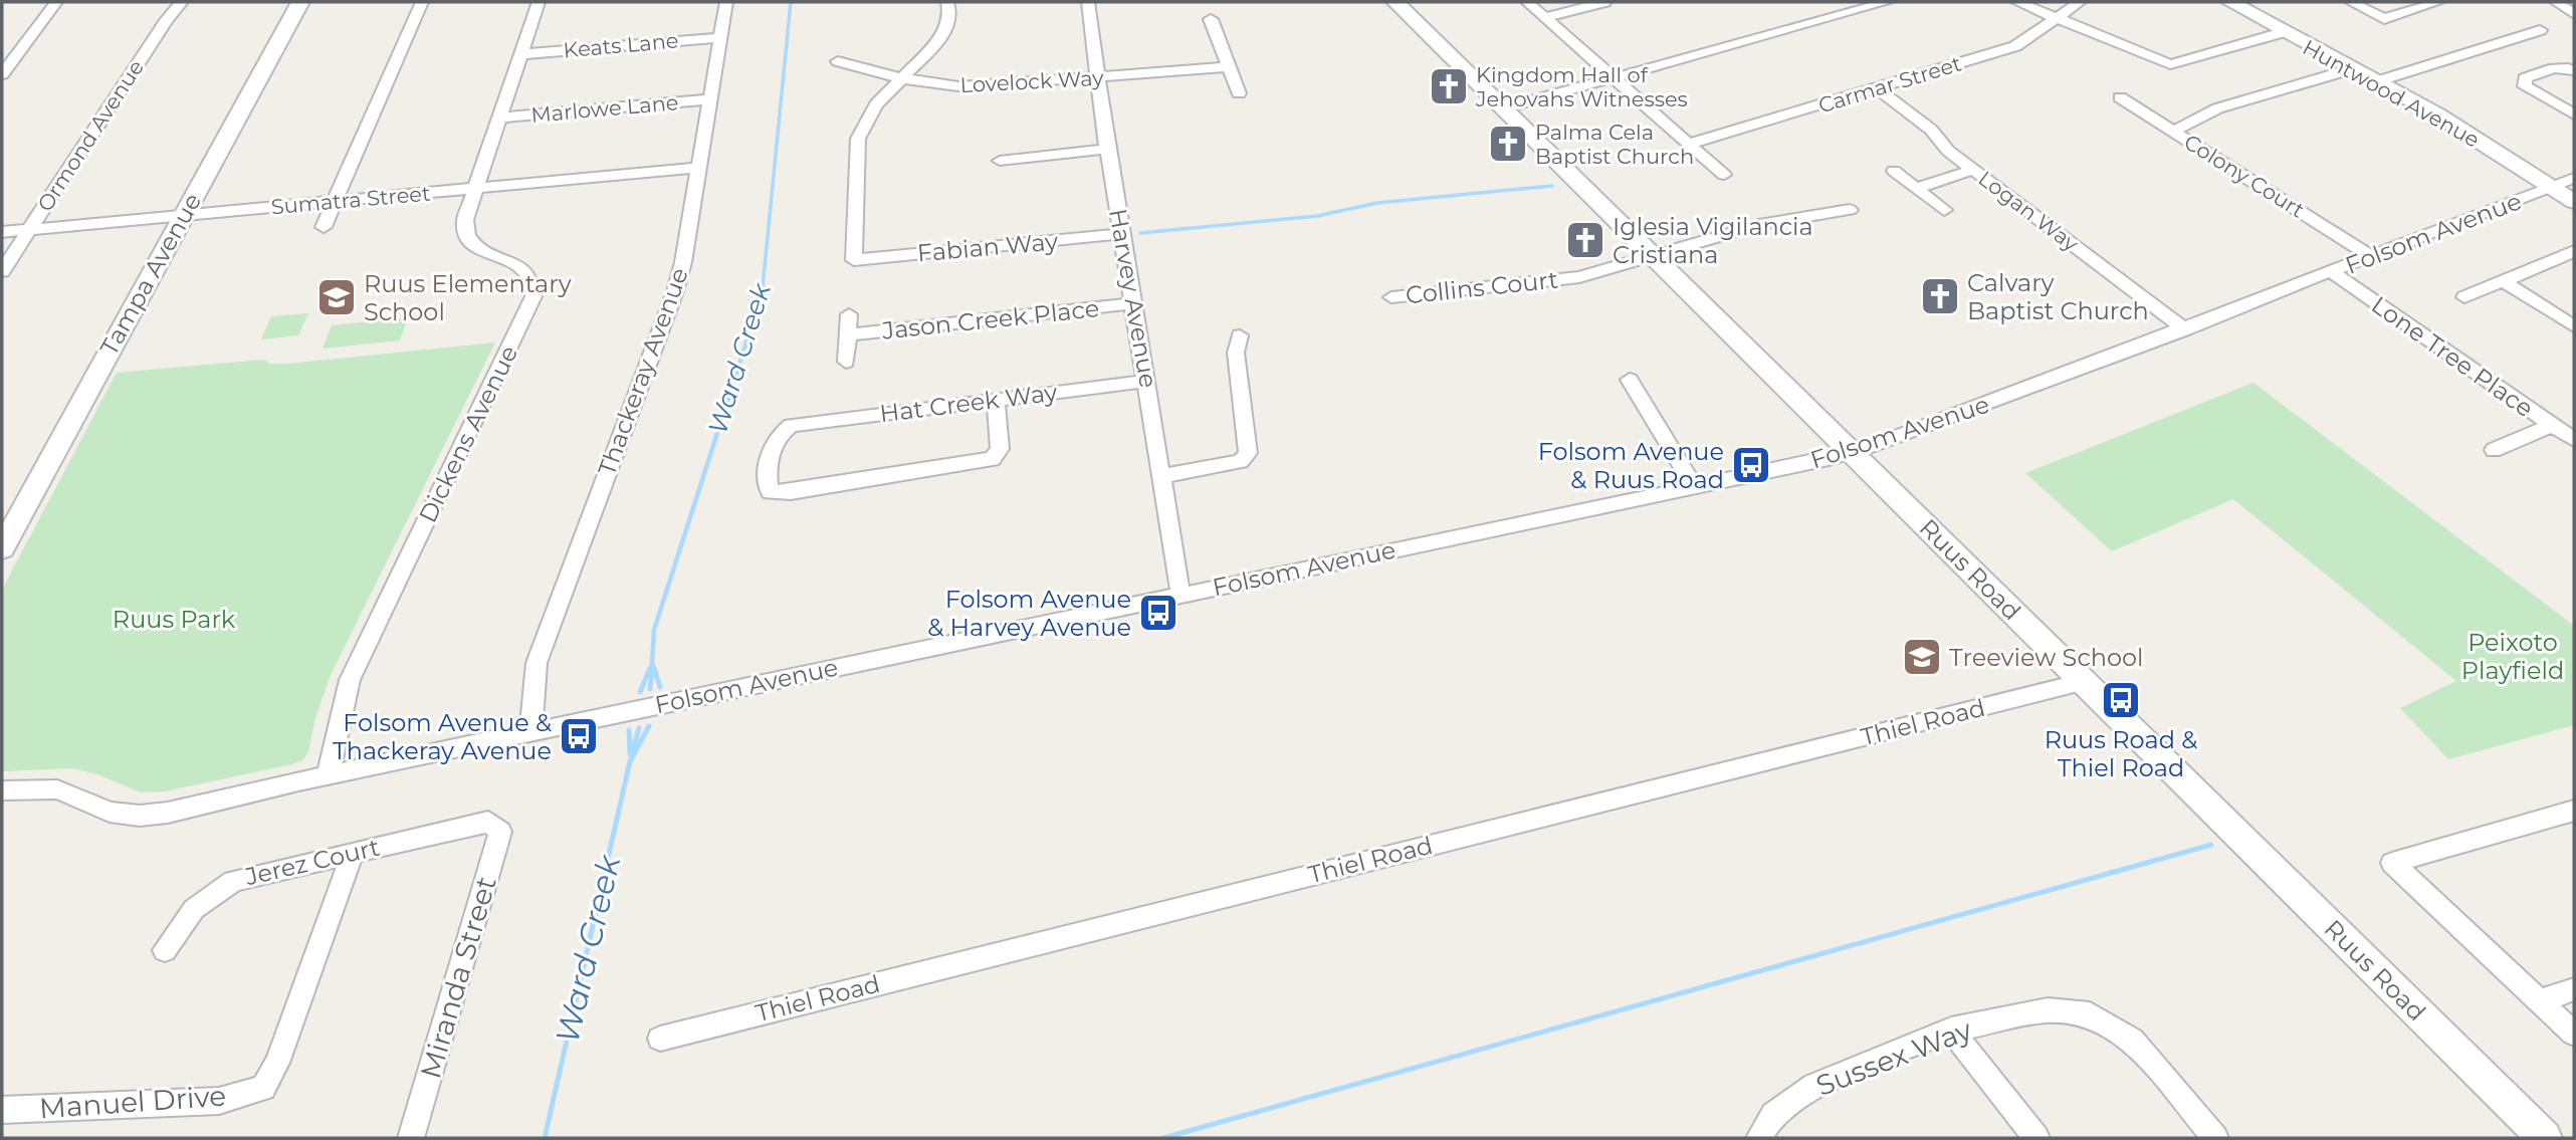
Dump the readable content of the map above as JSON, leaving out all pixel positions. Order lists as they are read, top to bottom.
{
  "streets": {
    "street": [
      "Keats Lane",
      "Lovelock Way",
      "Carmar Street",
      "Huntwood Avenue",
      "Marlowe Lane",
      "Ormond Avenue",
      "Colony Court",
      "Sumatra Street",
      "Logan Way",
      "Folsom Avenue",
      "Fabian Way",
      "Tampa Avenue",
      "Collins Court",
      "Harvey Avenue",
      "Jason Creek Place",
      "Lone Tree Place",
      "Thackeray Avenue",
      "Hat Creek Way",
      "Dickens Avenue",
      "Ruus Road",
      "Thiel Road",
      "Jerez Court",
      "Miranda Street",
      "Sussex Way",
      "Manuel Drive"
    ]
  },
  "crossings": [
    ["Keats Lane", "Thackeray Avenue"],
    ["Keats Lane", "Dickens Avenue"],
    ["Lovelock Way", "Fabian Way"],
    ["Lovelock Way", "Harvey Avenue"],
    ["Carmar Street", "Logan Way"],
    ["Huntwood Avenue", "Folsom Avenue"],
    ["Marlowe Lane", "Thackeray Avenue"],
    ["Marlowe Lane", "Dickens Avenue"],
    ["Ormond Avenue", "Sumatra Street"],
    ["Colony Court", "Folsom Avenue"],
    ["Sumatra Street", "Tampa Avenue"],
    ["Sumatra Street", "Thackeray Avenue"],
    ["Sumatra Street", "Dickens Avenue"],
    ["Logan Way", "Folsom Avenue"],
    ["Folsom Avenue", "Harvey Avenue"],
    ["Folsom Avenue", "Lone Tree Place"],
    ["Folsom Avenue", "Thackeray Avenue"],
    ["Folsom Avenue", "Dickens Avenue"],
    ["Folsom Avenue", "Ruus Road"],
    ["Fabian Way", "Harvey Avenue"],
    ["Collins Court", "Ruus Road"],
    ["Harvey Avenue", "Jason Creek Place"],
    ["Harvey Avenue", "Hat Creek Way"],
    ["Ruus Road", "Thiel Road"],
    ["Jerez Court", "Miranda Street"],
    ["Jerez Court", "Manuel Drive"]
  ],
  "water": ["Ward Creek"],
  "parks": ["Ruus Park", "Peixoto Playfield"],
  "places": {
    "church": [
      "Kingdom Hall of Jehovahs Witnesses",
      "Palma Cela Baptist Church",
      "Iglesia Vigilancia Cristiana",
      "Calvary Baptist Church"
    ],
    "school or university": ["Ruus Elementary School", "Treeview School"],
    "bus stop": [
      "Folsom Avenue & Ruus Road",
      "Folsom Avenue & Harvey Avenue",
      "Ruus Road & Thiel Road",
      "Folsom Avenue & Thackeray Avenue"
    ]
  }
}
